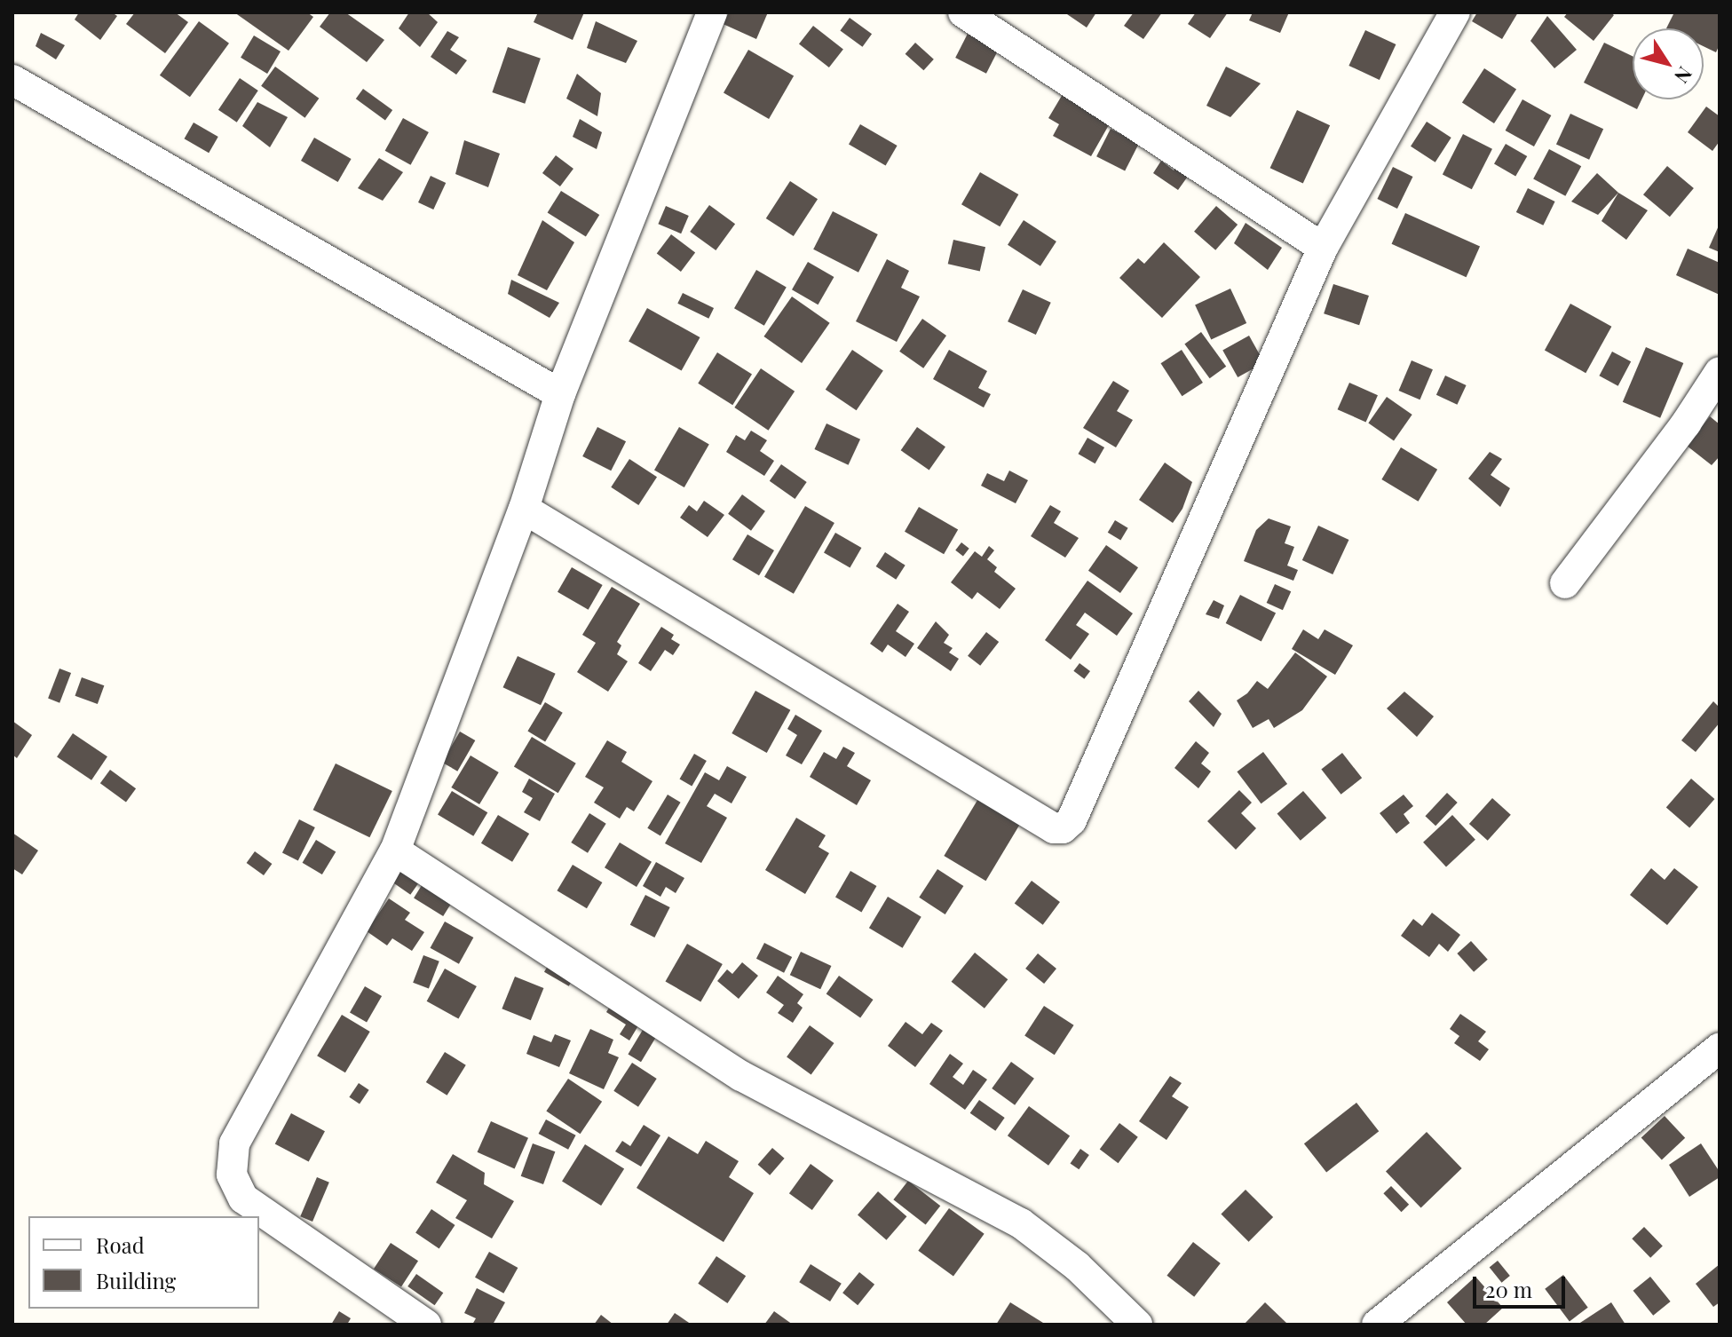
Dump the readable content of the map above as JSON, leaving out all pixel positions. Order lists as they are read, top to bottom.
{
  "legend": ["Road", "Building"],
  "scale_bar": "20 m",
  "north": "bottom right"
}
